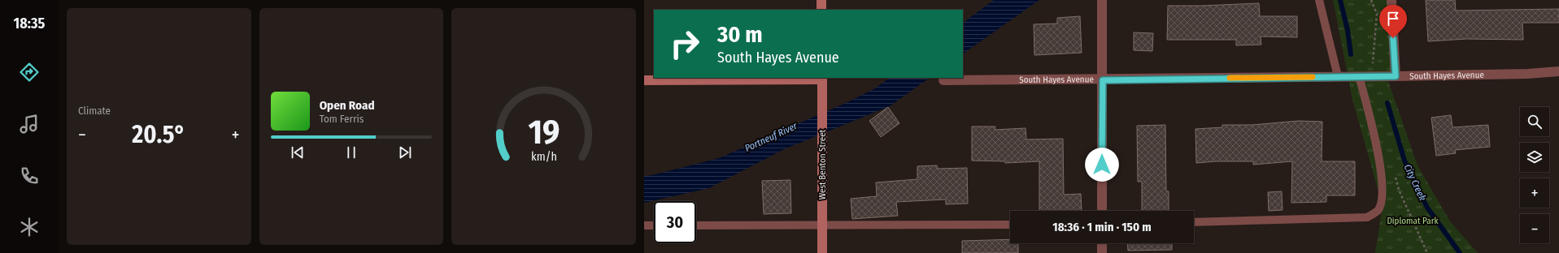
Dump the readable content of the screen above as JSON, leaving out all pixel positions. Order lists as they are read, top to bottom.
{
  "streets": {
    "street": ["South Hayes Avenue", "West Benton Street"]
  },
  "water": ["Portneuf River", "City Creek"],
  "parks": ["Diplomat Park"],
  "page": {
    "tabs": "18:35",
    "tile": "Climate",
    "turn": ["30 m", "South Hayes Avenue"],
    "song": ["Open Road", "Tom Ferris"],
    "map_buttons": ["+", "−"],
    "heat": ["−", "20.5°", "+"],
    "limit": "30",
    "trip": "18:36 · 1 min · 150 m",
    "gauge": ["19", "km/h"]
  }
}
